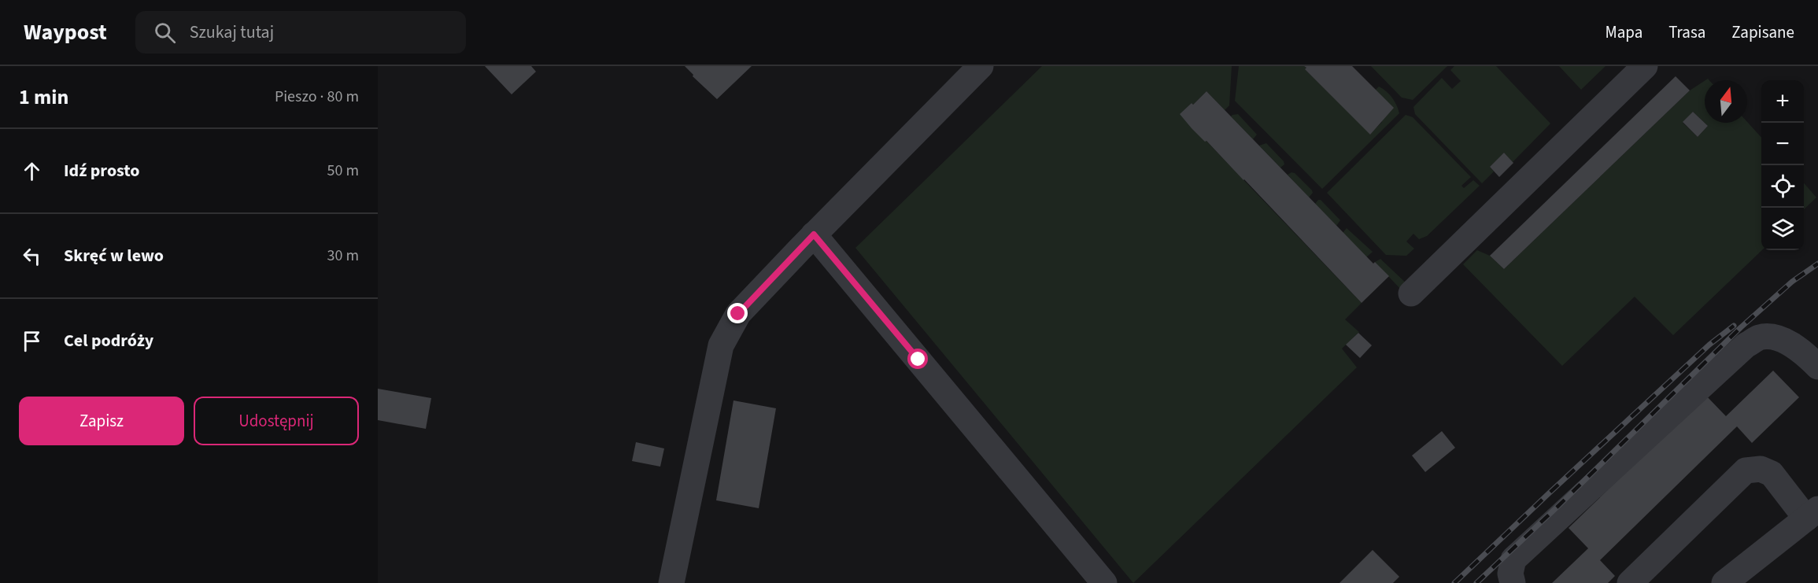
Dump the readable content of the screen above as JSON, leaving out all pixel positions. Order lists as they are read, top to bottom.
{
  "north": "top",
  "page": {
    "header": "Waypost",
    "search": "Szukaj tutaj",
    "nav": ["Mapa", "Trasa", "Zapisane"],
    "heading": ["1 min", "Pieszo · 80 m"],
    "map_buttons": ["+", "−"],
    "list": [
      ["Idź prosto", "50 m"],
      ["Skręć w lewo", "30 m"],
      "Cel podróży"
    ],
    "buttons": ["Zapisz", "Udostępnij"]
  }
}
